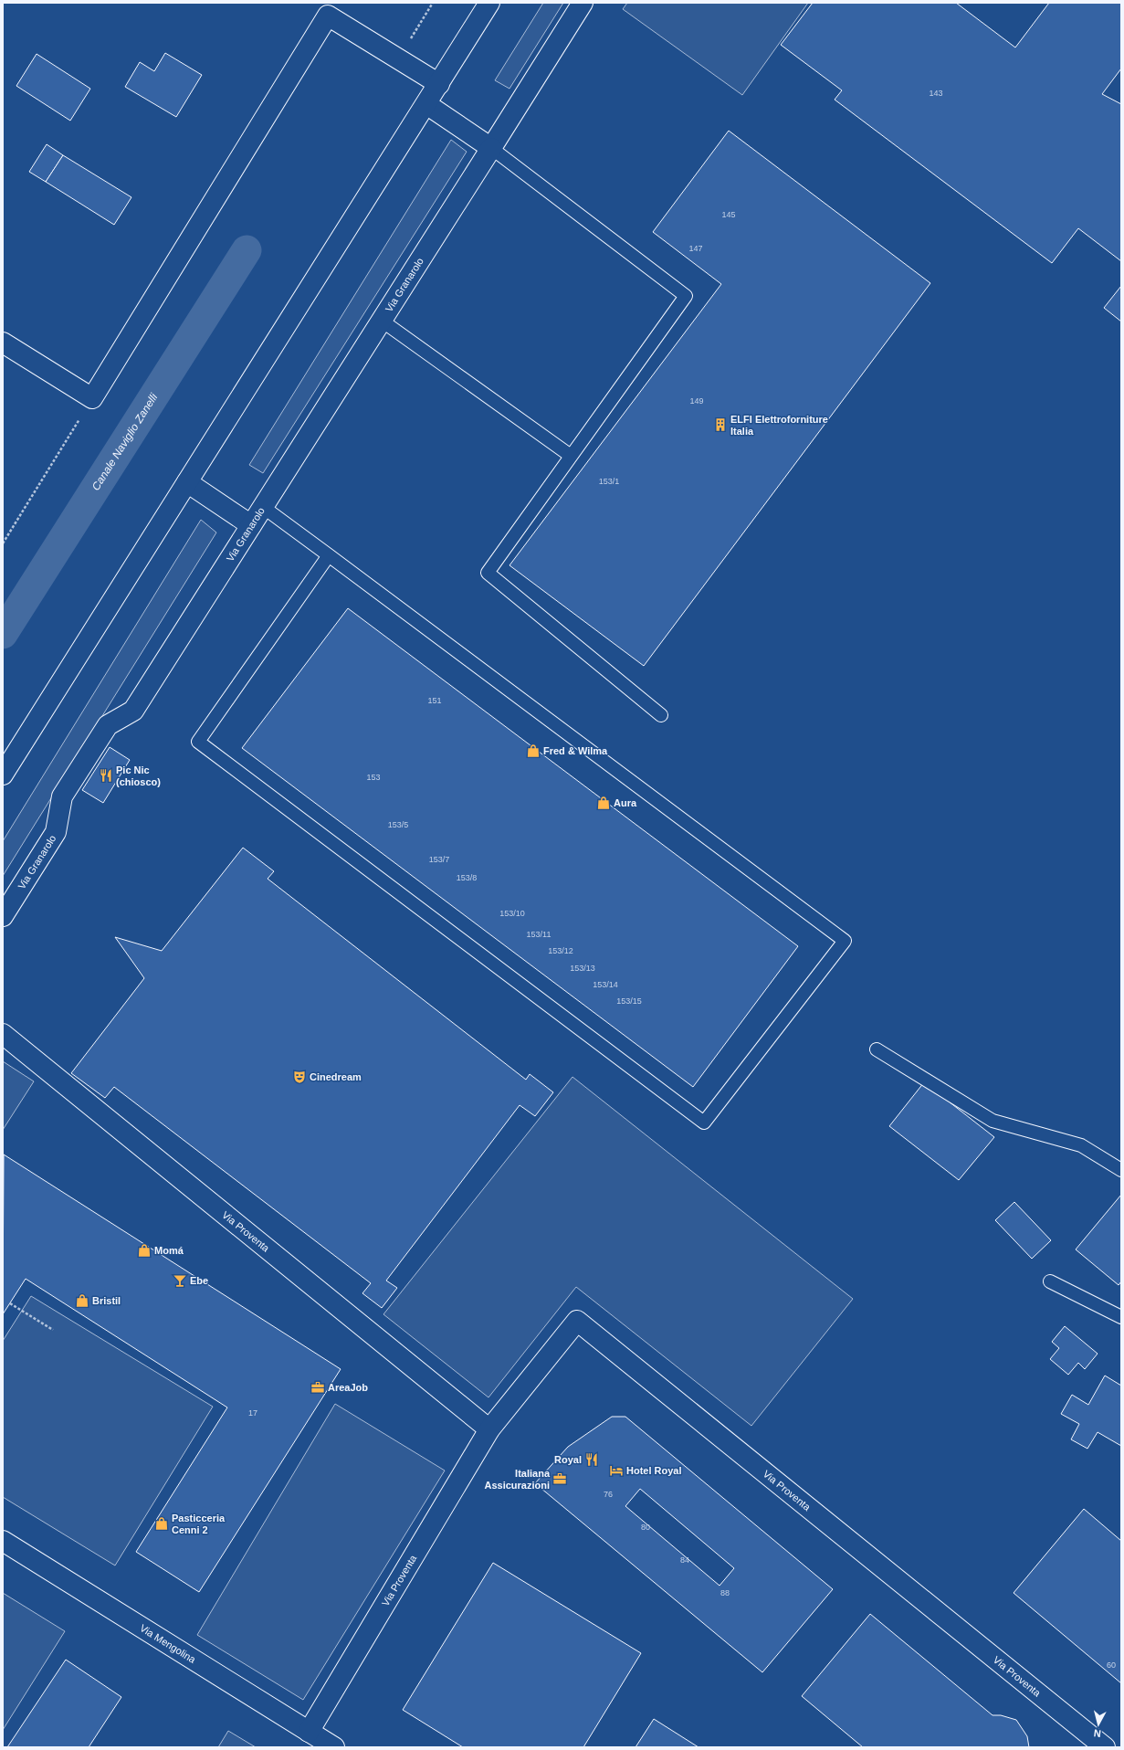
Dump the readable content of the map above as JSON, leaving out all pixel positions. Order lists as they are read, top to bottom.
{
  "streets": {
    "street": ["Via Granarolo", "Via Proventa", "Via Mengolina"]
  },
  "crossings": [
    ["Via Proventa", "Via Mengolina"]
  ],
  "water": ["Canale Naviglio Zanelli"],
  "places": {
    "building": ["ELFI Elettroforniture Italia"],
    "shop": [
      "Fred & Wilma",
      "Aura",
      "Momá",
      "Bristil",
      "Pasticceria Cenni 2"
    ],
    "restaurant": ["Pic Nic (chiosco)", "Royal"],
    "theatre": ["Cinedream"],
    "bar": ["Ebe"],
    "office": ["AreaJob", "Italiana Assicurazioni"],
    "hotel": ["Hotel Royal"]
  },
  "house_numbers": [
    "143",
    "145",
    "147",
    "149",
    "153/1",
    "151",
    "153",
    "153/5",
    "153/7",
    "153/8",
    "153/10",
    "153/11",
    "153/12",
    "153/13",
    "153/14",
    "153/15",
    "17",
    "76",
    "80",
    "84",
    "88",
    "60"
  ],
  "north": "bottom"
}
